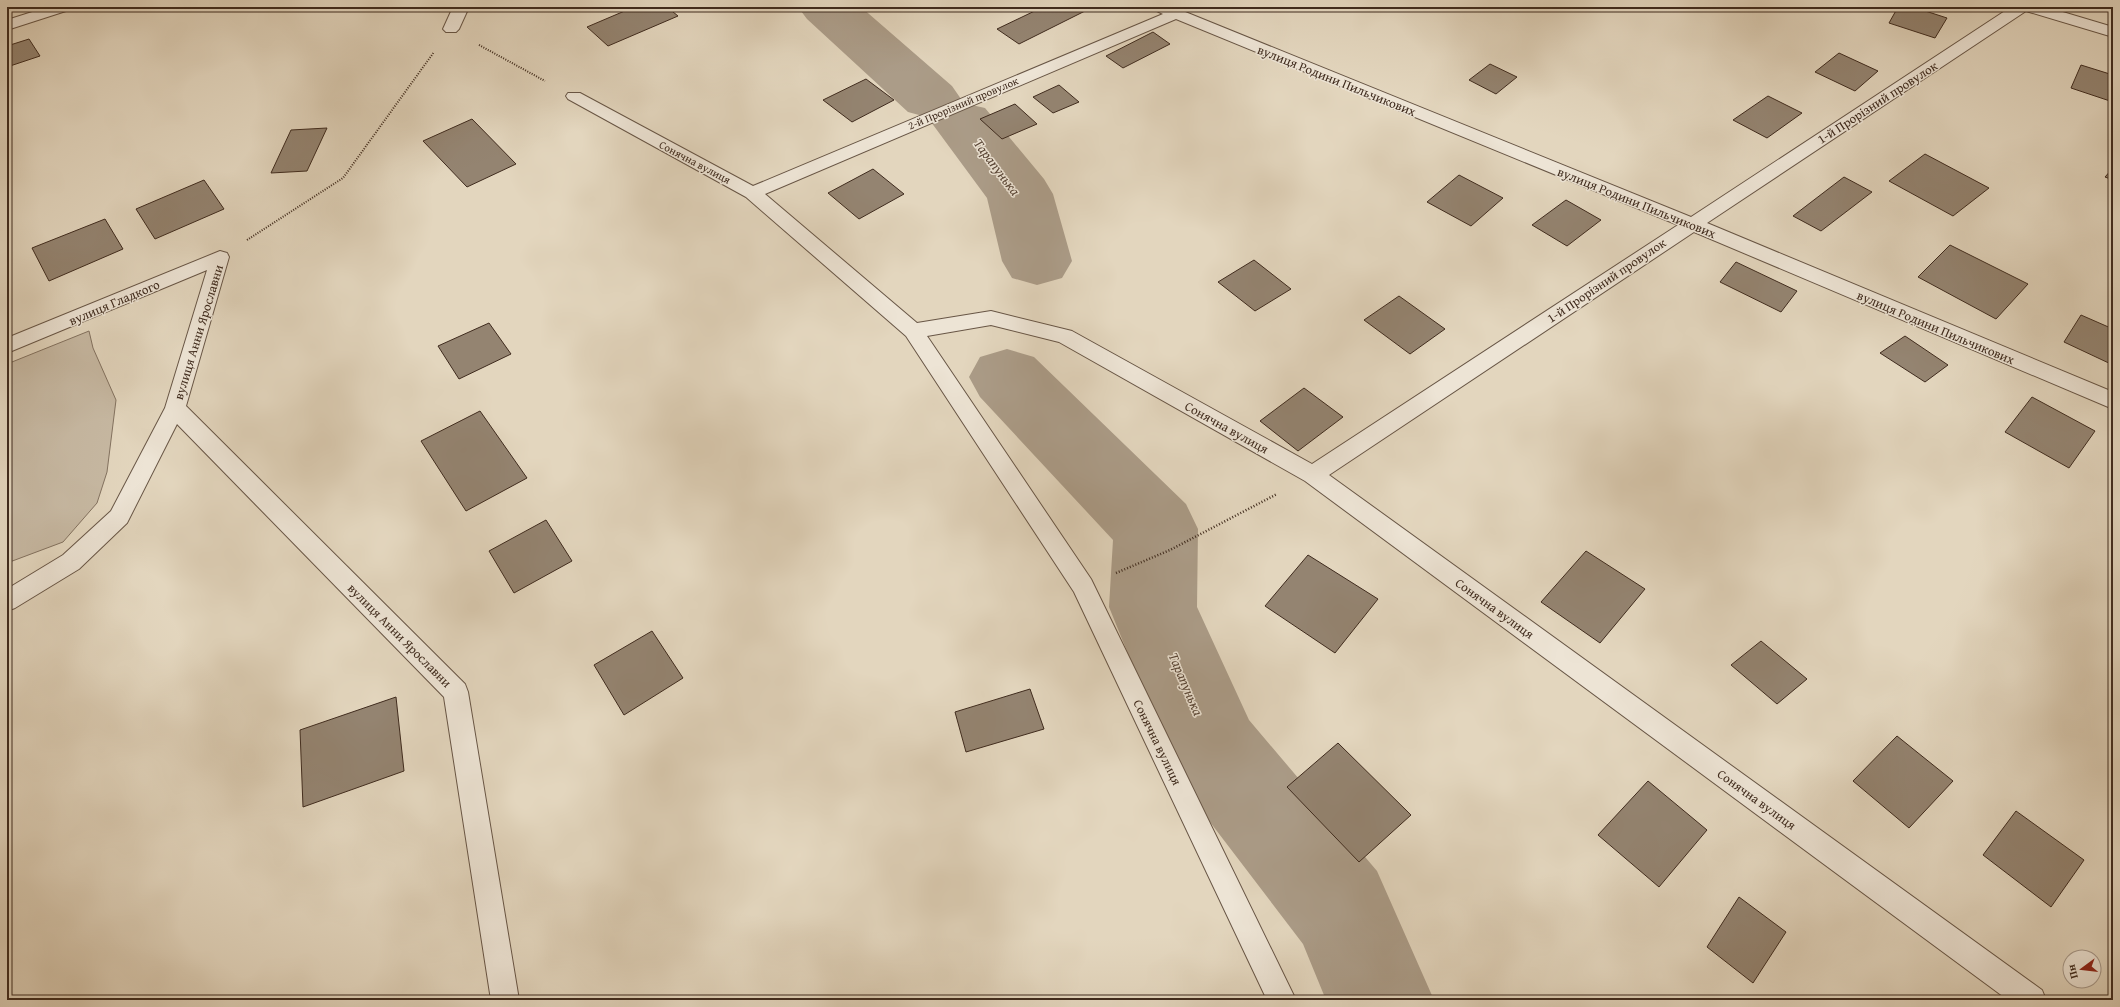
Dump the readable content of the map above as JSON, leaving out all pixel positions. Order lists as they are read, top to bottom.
{
  "streets": {
    "street": [
      "вулиця Родини Пильчикових",
      "1-й Прорізний провулок",
      "2-й Прорізний провулок",
      "Сонячна вулиця",
      "вулиця Гладкого",
      "вулиця Анни Ярославни"
    ]
  },
  "crossings": [
    ["вулиця Родини Пильчикових", "1-й Прорізний провулок"],
    ["вулиця Родини Пильчикових", "2-й Прорізний провулок"],
    ["1-й Прорізний провулок", "Сонячна вулиця"],
    ["2-й Прорізний провулок", "Сонячна вулиця"],
    ["вулиця Гладкого", "вулиця Анни Ярославни"]
  ],
  "water": ["Тарапунька"],
  "north": "left"
}
